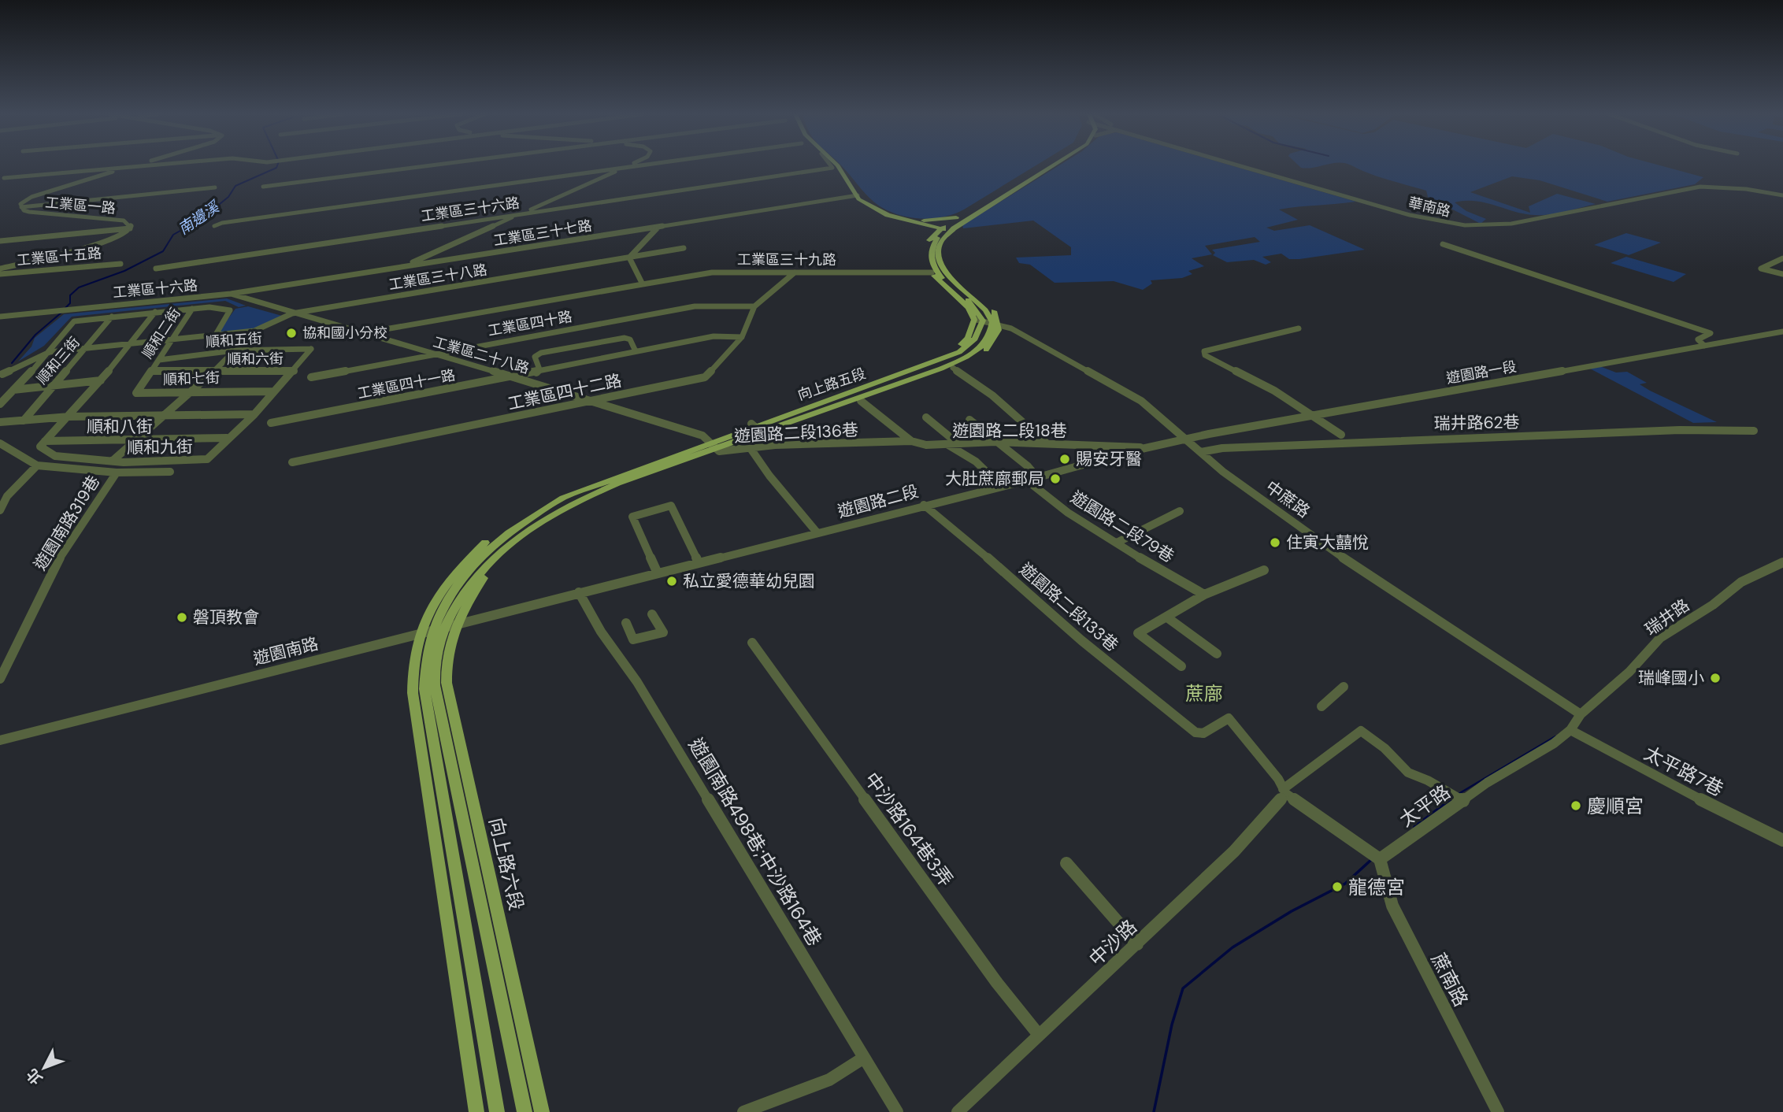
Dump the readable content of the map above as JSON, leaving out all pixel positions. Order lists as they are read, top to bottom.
{
  "streets": {
    "main road": ["向上路五段", "向上路六段"],
    "street": [
      "工業區一路",
      "華南路",
      "工業區三十六路",
      "工業區三十七路",
      "工業區十五路",
      "工業區三十九路",
      "工業區三十八路",
      "工業區十六路",
      "工業區四十路",
      "順和二街",
      "順和五街",
      "工業區二十八路",
      "順和六街",
      "順和三街",
      "遊園路一段",
      "順和七街",
      "工業區四十一路",
      "工業區四十二路",
      "瑞井路62巷",
      "順和八街",
      "遊園路二段18巷",
      "遊園路二段136巷",
      "順和九街",
      "中蔗路",
      "遊園路二段",
      "遊園南路319巷",
      "遊園路二段79巷",
      "遊園路二段133巷",
      "瑞井路",
      "遊園南路",
      "太平路7巷",
      "太平路",
      "中沙路164巷3弄",
      "遊園南路498巷;中沙路164巷",
      "中沙路",
      "蔗南路"
    ]
  },
  "crossings": [
    ["工業區一路", "工業區十五路"],
    ["工業區三十七路", "工業區十六路"],
    ["工業區三十七路", "工業區二十八路"],
    ["工業區三十九路", "工業區二十八路"],
    ["工業區三十九路", "工業區四十二路"],
    ["工業區三十八路", "順和二街"],
    ["工業區三十八路", "順和五街"],
    ["工業區三十八路", "工業區二十八路"],
    ["工業區三十八路", "順和六街"],
    ["工業區三十八路", "順和三街"],
    ["工業區三十八路", "順和七街"],
    ["工業區三十八路", "順和八街"],
    ["工業區三十八路", "順和九街"],
    ["工業區十六路", "工業區二十八路"],
    ["工業區四十路", "工業區二十八路"],
    ["工業區四十路", "工業區四十二路"],
    ["順和二街", "順和五街"],
    ["順和二街", "順和六街"],
    ["順和二街", "順和七街"],
    ["順和五街", "順和九街"],
    ["工業區二十八路", "工業區四十一路"],
    ["工業區二十八路", "向上路五段"],
    ["工業區二十八路", "工業區四十二路"],
    ["工業區二十八路", "遊園路二段136巷"],
    ["順和六街", "順和七街"],
    ["順和六街", "順和九街"],
    ["遊園路一段", "中蔗路"],
    ["遊園路一段", "遊園路二段"],
    ["順和七街", "順和九街"],
    ["工業區四十一路", "工業區四十二路"],
    ["向上路五段", "遊園路二段136巷"],
    ["向上路五段", "中蔗路"],
    ["向上路五段", "遊園南路"],
    ["向上路五段", "向上路六段"],
    ["瑞井路62巷", "中蔗路"],
    ["順和八街", "順和九街"],
    ["遊園路二段18巷", "遊園路二段136巷"],
    ["遊園路二段18巷", "遊園路二段"],
    ["中蔗路", "遊園路二段"],
    ["中蔗路", "瑞井路"],
    ["中蔗路", "太平路"],
    ["遊園路二段", "遊園路二段79巷"],
    ["遊園路二段", "遊園路二段133巷"],
    ["遊園路二段", "遊園南路"],
    ["遊園路二段", "遊園南路498巷;中沙路164巷"],
    ["遊園路二段133巷", "中沙路"],
    ["瑞井路", "太平路"],
    ["遊園南路", "遊園南路498巷;中沙路164巷"],
    ["遊園南路", "向上路六段"],
    ["太平路7巷", "太平路"],
    ["太平路", "中沙路"],
    ["太平路", "蔗南路"],
    ["中沙路164巷3弄", "中沙路"]
  ],
  "districts": ["蔗廍"],
  "water": ["南邊溪"],
  "places": [
    "協和國小分校",
    "賜安牙醫",
    "大肚蔗廍郵局",
    "住寅大囍悅",
    "私立愛德華幼兒園",
    "磐頂教會",
    "瑞峰國小",
    "慶順宮",
    "龍德宮"
  ],
  "north": "bottom left"
}
